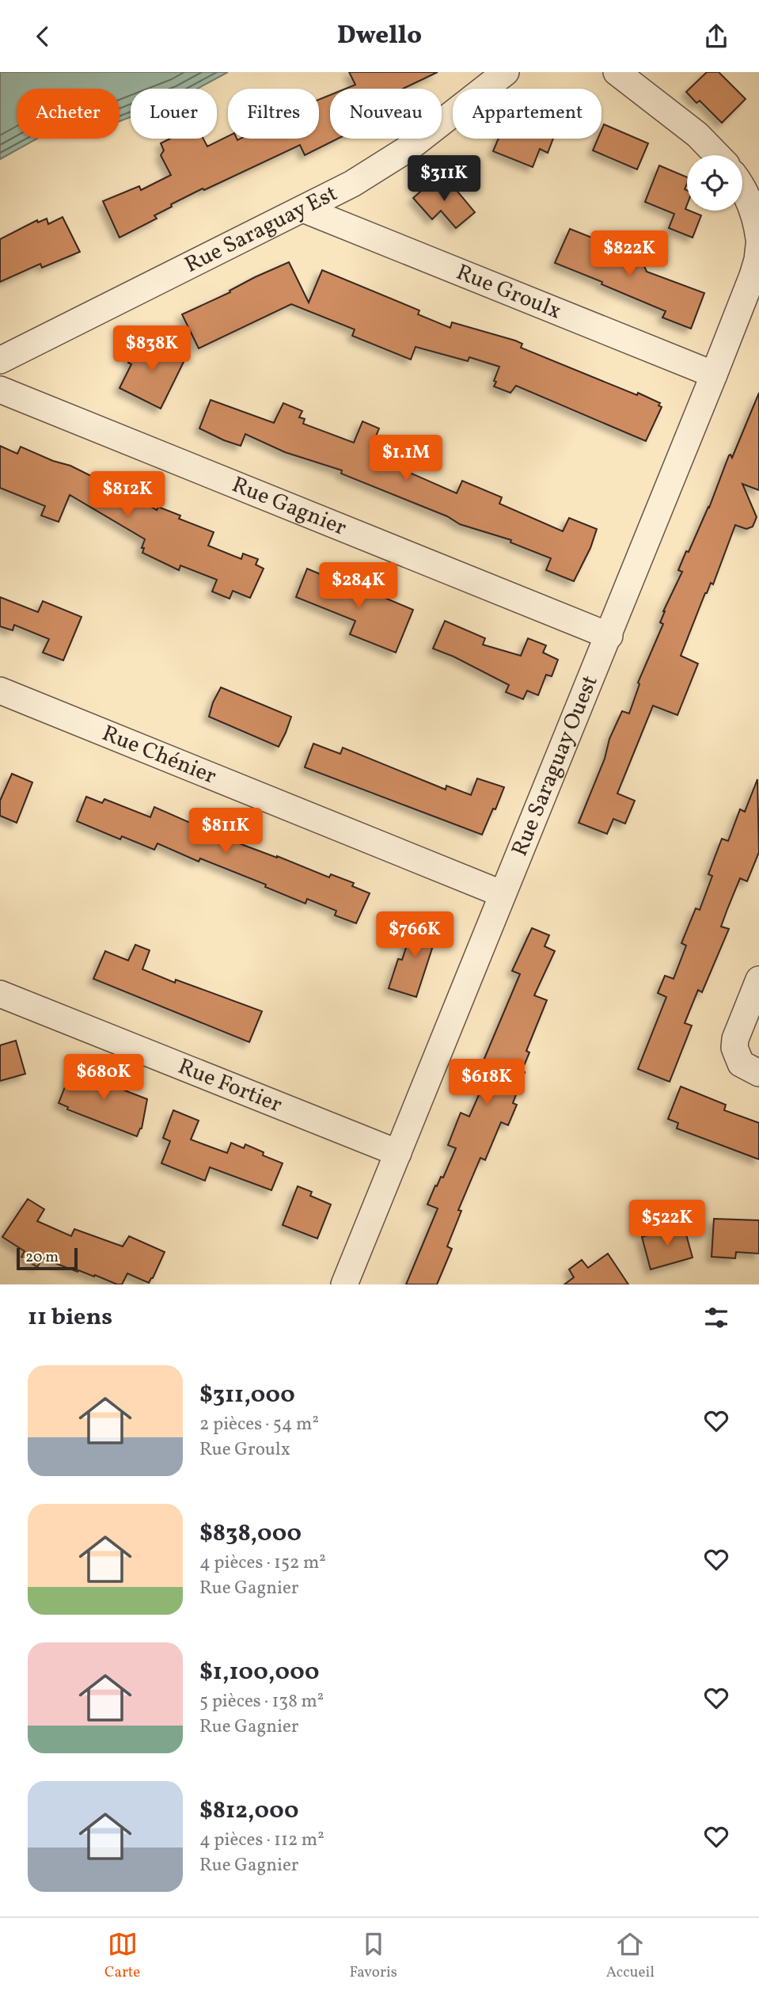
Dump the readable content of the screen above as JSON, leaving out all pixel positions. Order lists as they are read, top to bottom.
{
  "streets": {
    "street": [
      "Rue Saraguay Est",
      "Rue Groulx",
      "Rue Gagnier",
      "Rue Chénier",
      "Rue Saraguay Ouest",
      "Rue Fortier"
    ]
  },
  "crossings": [
    ["Rue Saraguay Est", "Rue Groulx"],
    ["Rue Groulx", "Rue Saraguay Ouest"],
    ["Rue Gagnier", "Rue Saraguay Ouest"],
    ["Rue Chénier", "Rue Saraguay Ouest"],
    ["Rue Saraguay Ouest", "Rue Fortier"]
  ],
  "scale_bar": "20 m",
  "page": {
    "header": "Dwello",
    "chip": [
      "Acheter",
      "Louer",
      "Filtres",
      "Nouveau",
      "Appartement"
    ],
    "price": [
      "$311K",
      "$822K",
      "$838K",
      "$1.1M",
      "$812K",
      "$284K",
      "$811K",
      "$766K",
      "$680K",
      "$618K",
      "$522K"
    ],
    "scale": "20 m",
    "heading": "11 biens",
    "list": [
      {
        "name": "$311,000",
        "note": "2 pièces · 54 m² · Rue Groulx"
      },
      {
        "name": "$838,000",
        "note": "4 pièces · 152 m² · Rue Gagnier"
      },
      {
        "name": "$1,100,000",
        "note": "5 pièces · 138 m² · Rue Gagnier"
      },
      {
        "name": "$812,000",
        "note": "4 pièces · 112 m² · Rue Gagnier"
      }
    ],
    "tabs": ["Carte", "Favoris", "Accueil"]
  }
}
